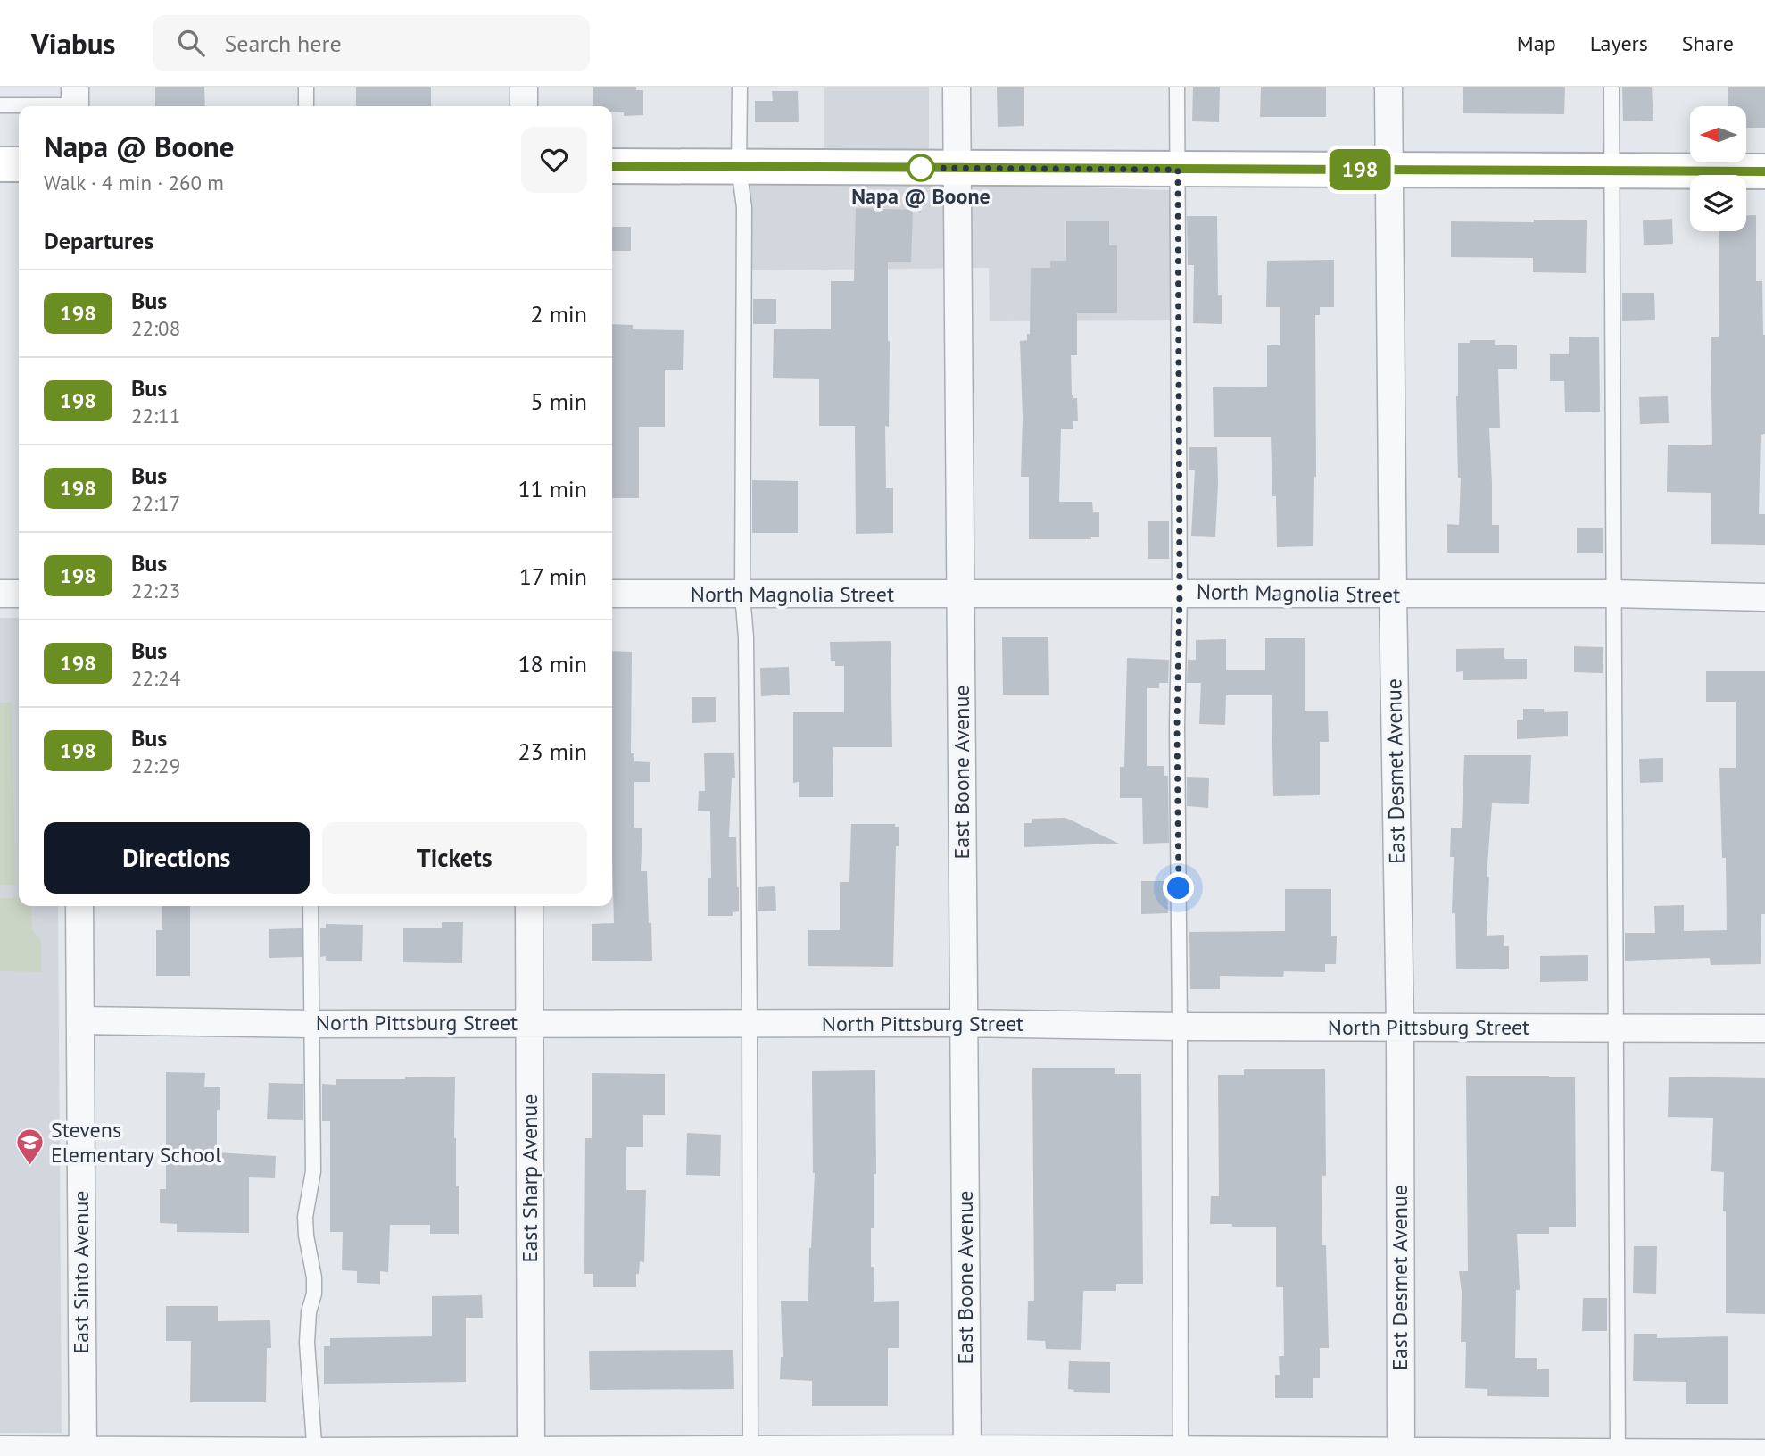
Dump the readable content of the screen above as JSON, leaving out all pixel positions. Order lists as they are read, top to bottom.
{
  "streets": {
    "street": [
      "North Magnolia Street",
      "East Desmet Avenue",
      "East Boone Avenue",
      "North Pittsburg Street",
      "East Sharp Avenue",
      "East Sinto Avenue"
    ]
  },
  "crossings": [
    ["North Magnolia Street", "East Desmet Avenue"],
    ["North Magnolia Street", "East Boone Avenue"],
    ["East Desmet Avenue", "North Pittsburg Street"],
    ["East Boone Avenue", "North Pittsburg Street"],
    ["North Pittsburg Street", "East Sharp Avenue"],
    ["North Pittsburg Street", "East Sinto Avenue"]
  ],
  "places": {
    "other": ["Napa @ Boone"],
    "school or university": ["Stevens Elementary School"]
  },
  "lines": ["bus line 198"],
  "north": "left",
  "page": {
    "header": "Viabus",
    "search": "Search here",
    "nav": ["Map", "Layers", "Share"],
    "on_map": "198",
    "heading": [
      ["Napa @ Boone", "Walk · 4 min · 260 m"],
      "Departures"
    ],
    "list": [
      {
        "mark": "198",
        "name": "Bus",
        "note": "22:08",
        "value": "2 min"
      },
      {
        "mark": "198",
        "name": "Bus",
        "note": "22:11",
        "value": "5 min"
      },
      {
        "mark": "198",
        "name": "Bus",
        "note": "22:17",
        "value": "11 min"
      },
      {
        "mark": "198",
        "name": "Bus",
        "note": "22:23",
        "value": "17 min"
      },
      {
        "mark": "198",
        "name": "Bus",
        "note": "22:24",
        "value": "18 min"
      },
      {
        "mark": "198",
        "name": "Bus",
        "note": "22:29",
        "value": "23 min"
      }
    ],
    "buttons": ["Directions", "Tickets"]
  }
}
